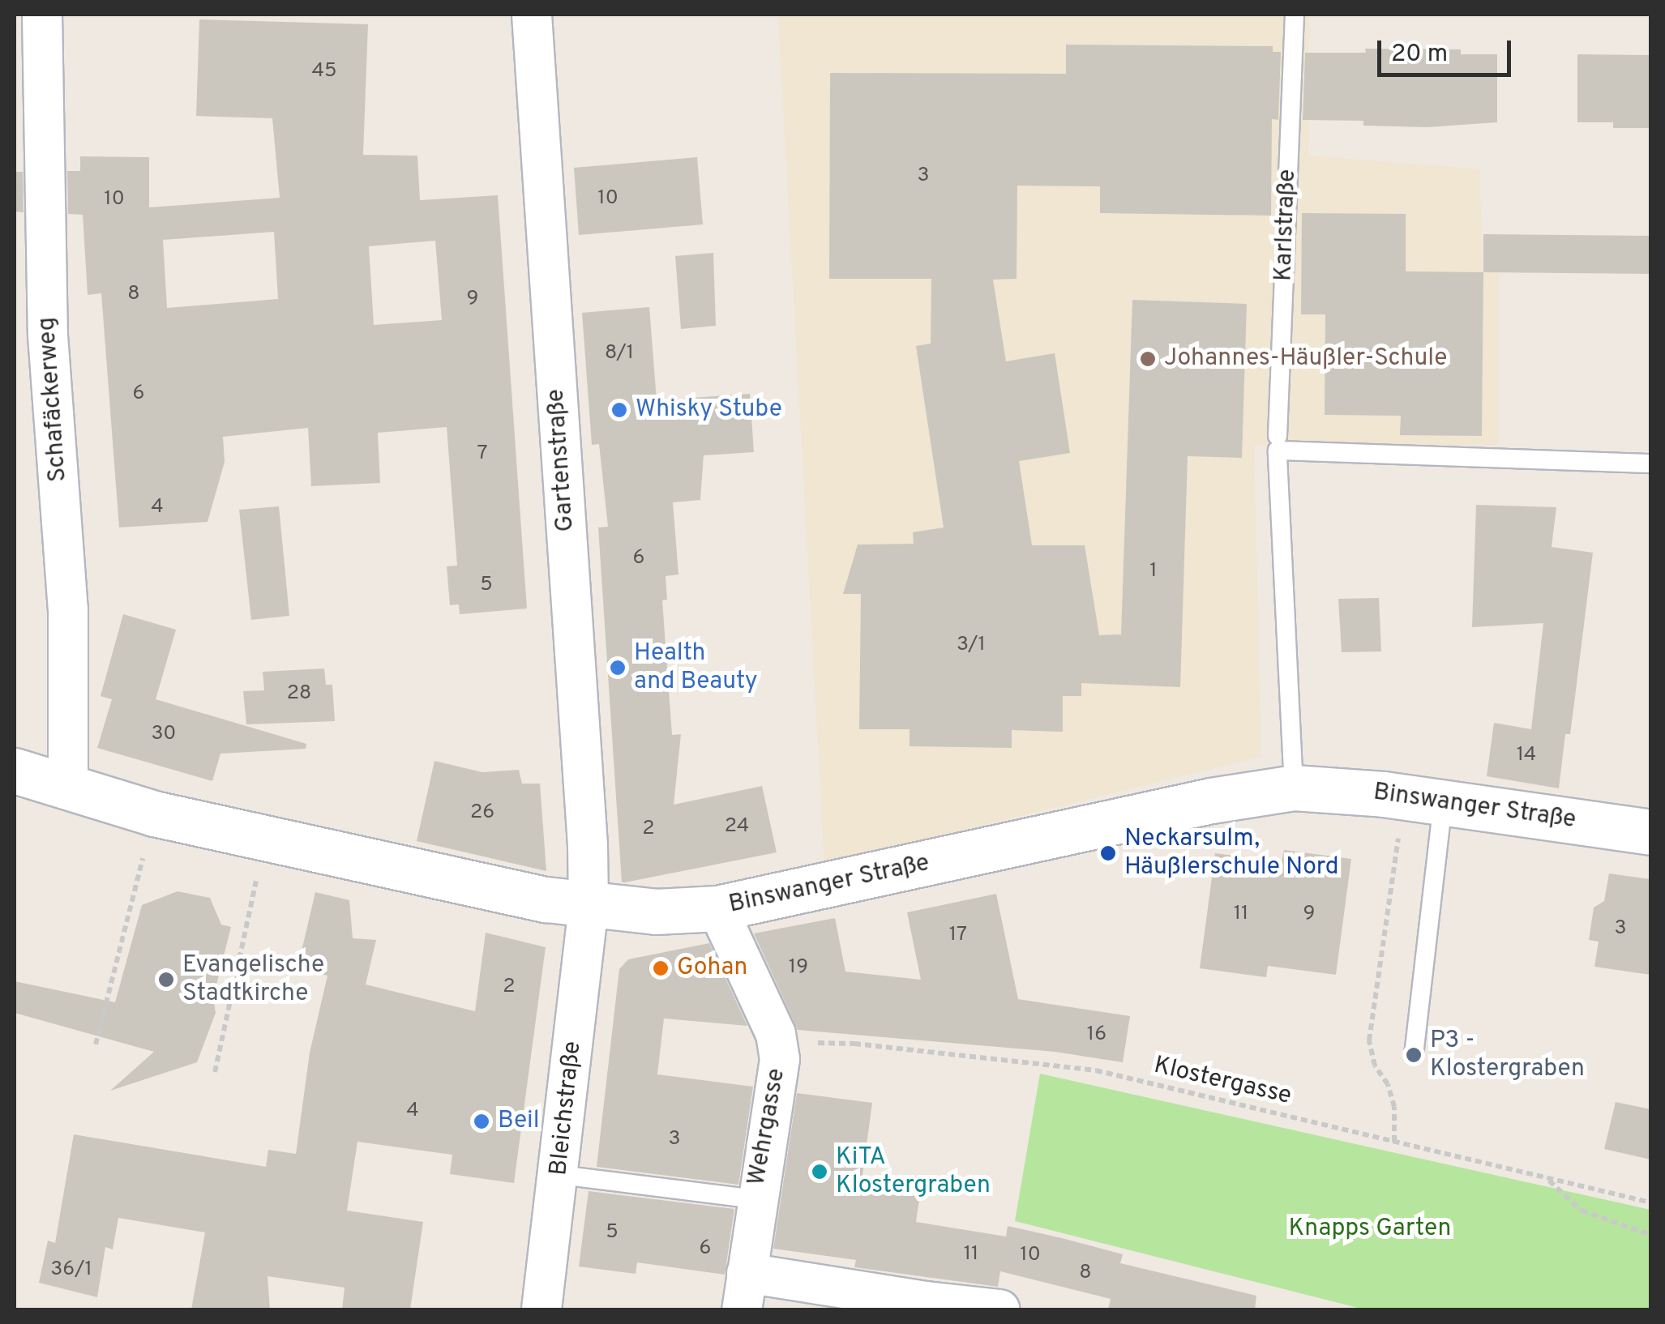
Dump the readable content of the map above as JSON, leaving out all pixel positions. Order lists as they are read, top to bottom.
{
  "streets": {
    "main road": ["Binswanger Straße"],
    "street": [
      "Schafäckerweg",
      "Gartenstraße",
      "Bleichstraße",
      "Wehrgasse"
    ],
    "lane": ["Karlstraße"],
    "path": ["Klostergasse"]
  },
  "crossings": [
    ["Karlstraße", "Binswanger Straße"],
    ["Schafäckerweg", "Binswanger Straße"],
    ["Gartenstraße", "Binswanger Straße"],
    ["Gartenstraße", "Bleichstraße"],
    ["Binswanger Straße", "Bleichstraße"],
    ["Binswanger Straße", "Wehrgasse"],
    ["Klostergasse", "Wehrgasse"]
  ],
  "parks": ["Knapps Garten"],
  "places": [
    "Johannes-Häußler-Schule",
    "Whisky Stube",
    "Health and Beauty",
    "Neckarsulm, Häußlerschule Nord",
    "Gohan",
    "Evangelische Stadtkirche",
    "P3 - Klostergraben",
    "Beil",
    "KiTA Klostergraben"
  ],
  "house_numbers": [
    "45",
    "3",
    "10",
    "10",
    "8",
    "9",
    "8/1",
    "6",
    "7",
    "4",
    "6",
    "1",
    "5",
    "3/1",
    "28",
    "30",
    "14",
    "26",
    "24",
    "2",
    "11",
    "9",
    "3",
    "17",
    "19",
    "2",
    "16",
    "4",
    "3",
    "5",
    "6",
    "11",
    "10",
    "36/1",
    "8"
  ],
  "scale_bar": "20 m"
}
